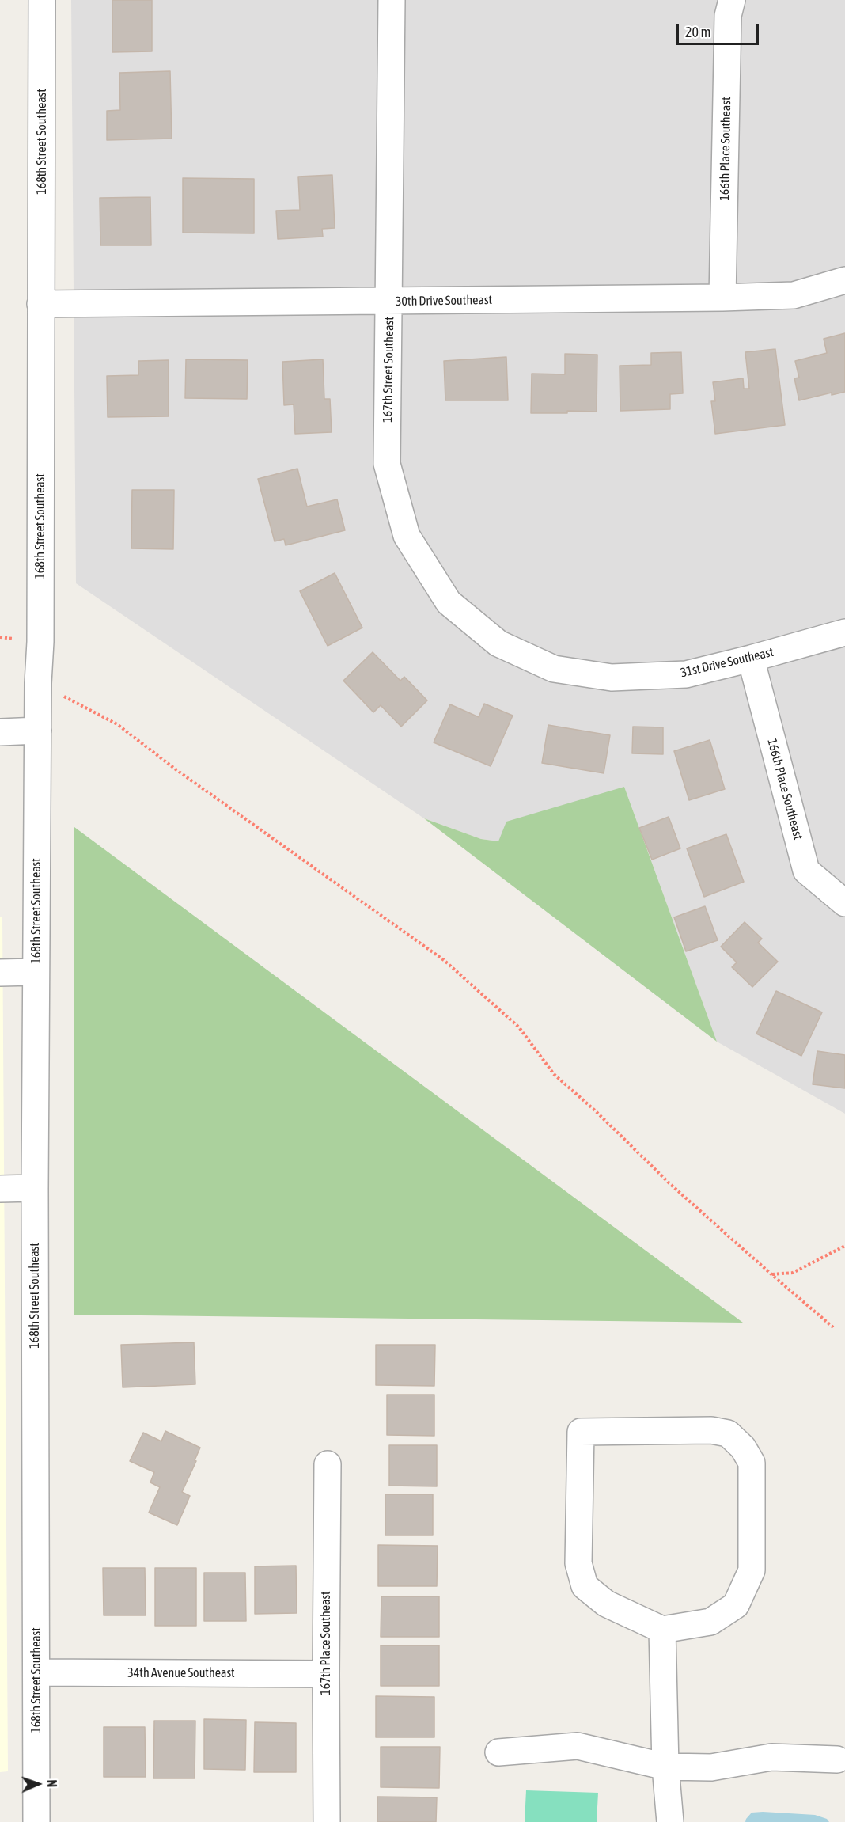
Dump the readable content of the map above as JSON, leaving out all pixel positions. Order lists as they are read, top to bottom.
{
  "streets": {
    "street": [
      "168th Street Southeast",
      "166th Place Southeast",
      "30th Drive Southeast",
      "167th Street Southeast",
      "31st Drive Southeast",
      "167th Place Southeast",
      "34th Avenue Southeast"
    ]
  },
  "crossings": [
    ["168th Street Southeast", "30th Drive Southeast"],
    ["168th Street Southeast", "34th Avenue Southeast"],
    ["166th Place Southeast", "30th Drive Southeast"],
    ["166th Place Southeast", "31st Drive Southeast"],
    ["30th Drive Southeast", "167th Street Southeast"],
    ["167th Street Southeast", "31st Drive Southeast"],
    ["167th Place Southeast", "34th Avenue Southeast"]
  ],
  "scale_bar": "20 m",
  "north": "right"
}
